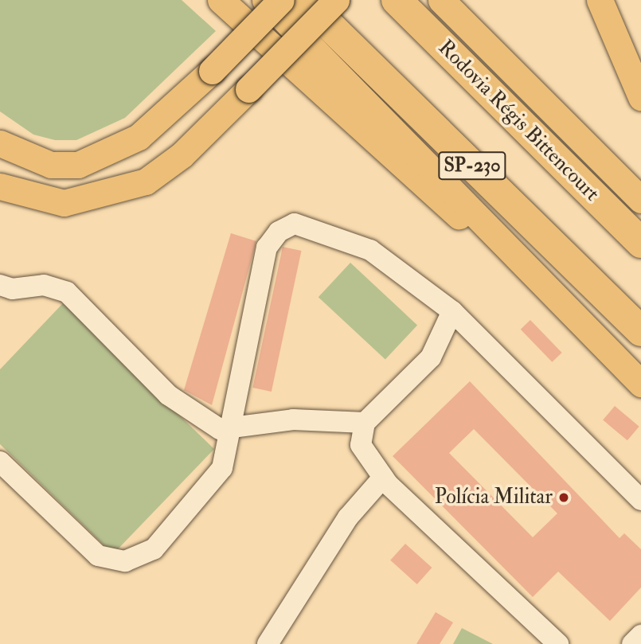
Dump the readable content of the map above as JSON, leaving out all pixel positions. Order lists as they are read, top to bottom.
{
  "streets": {
    "highway": ["Rodovia Régis Bittencourt", "SP-230"]
  },
  "places": ["Polícia Militar"]
}
